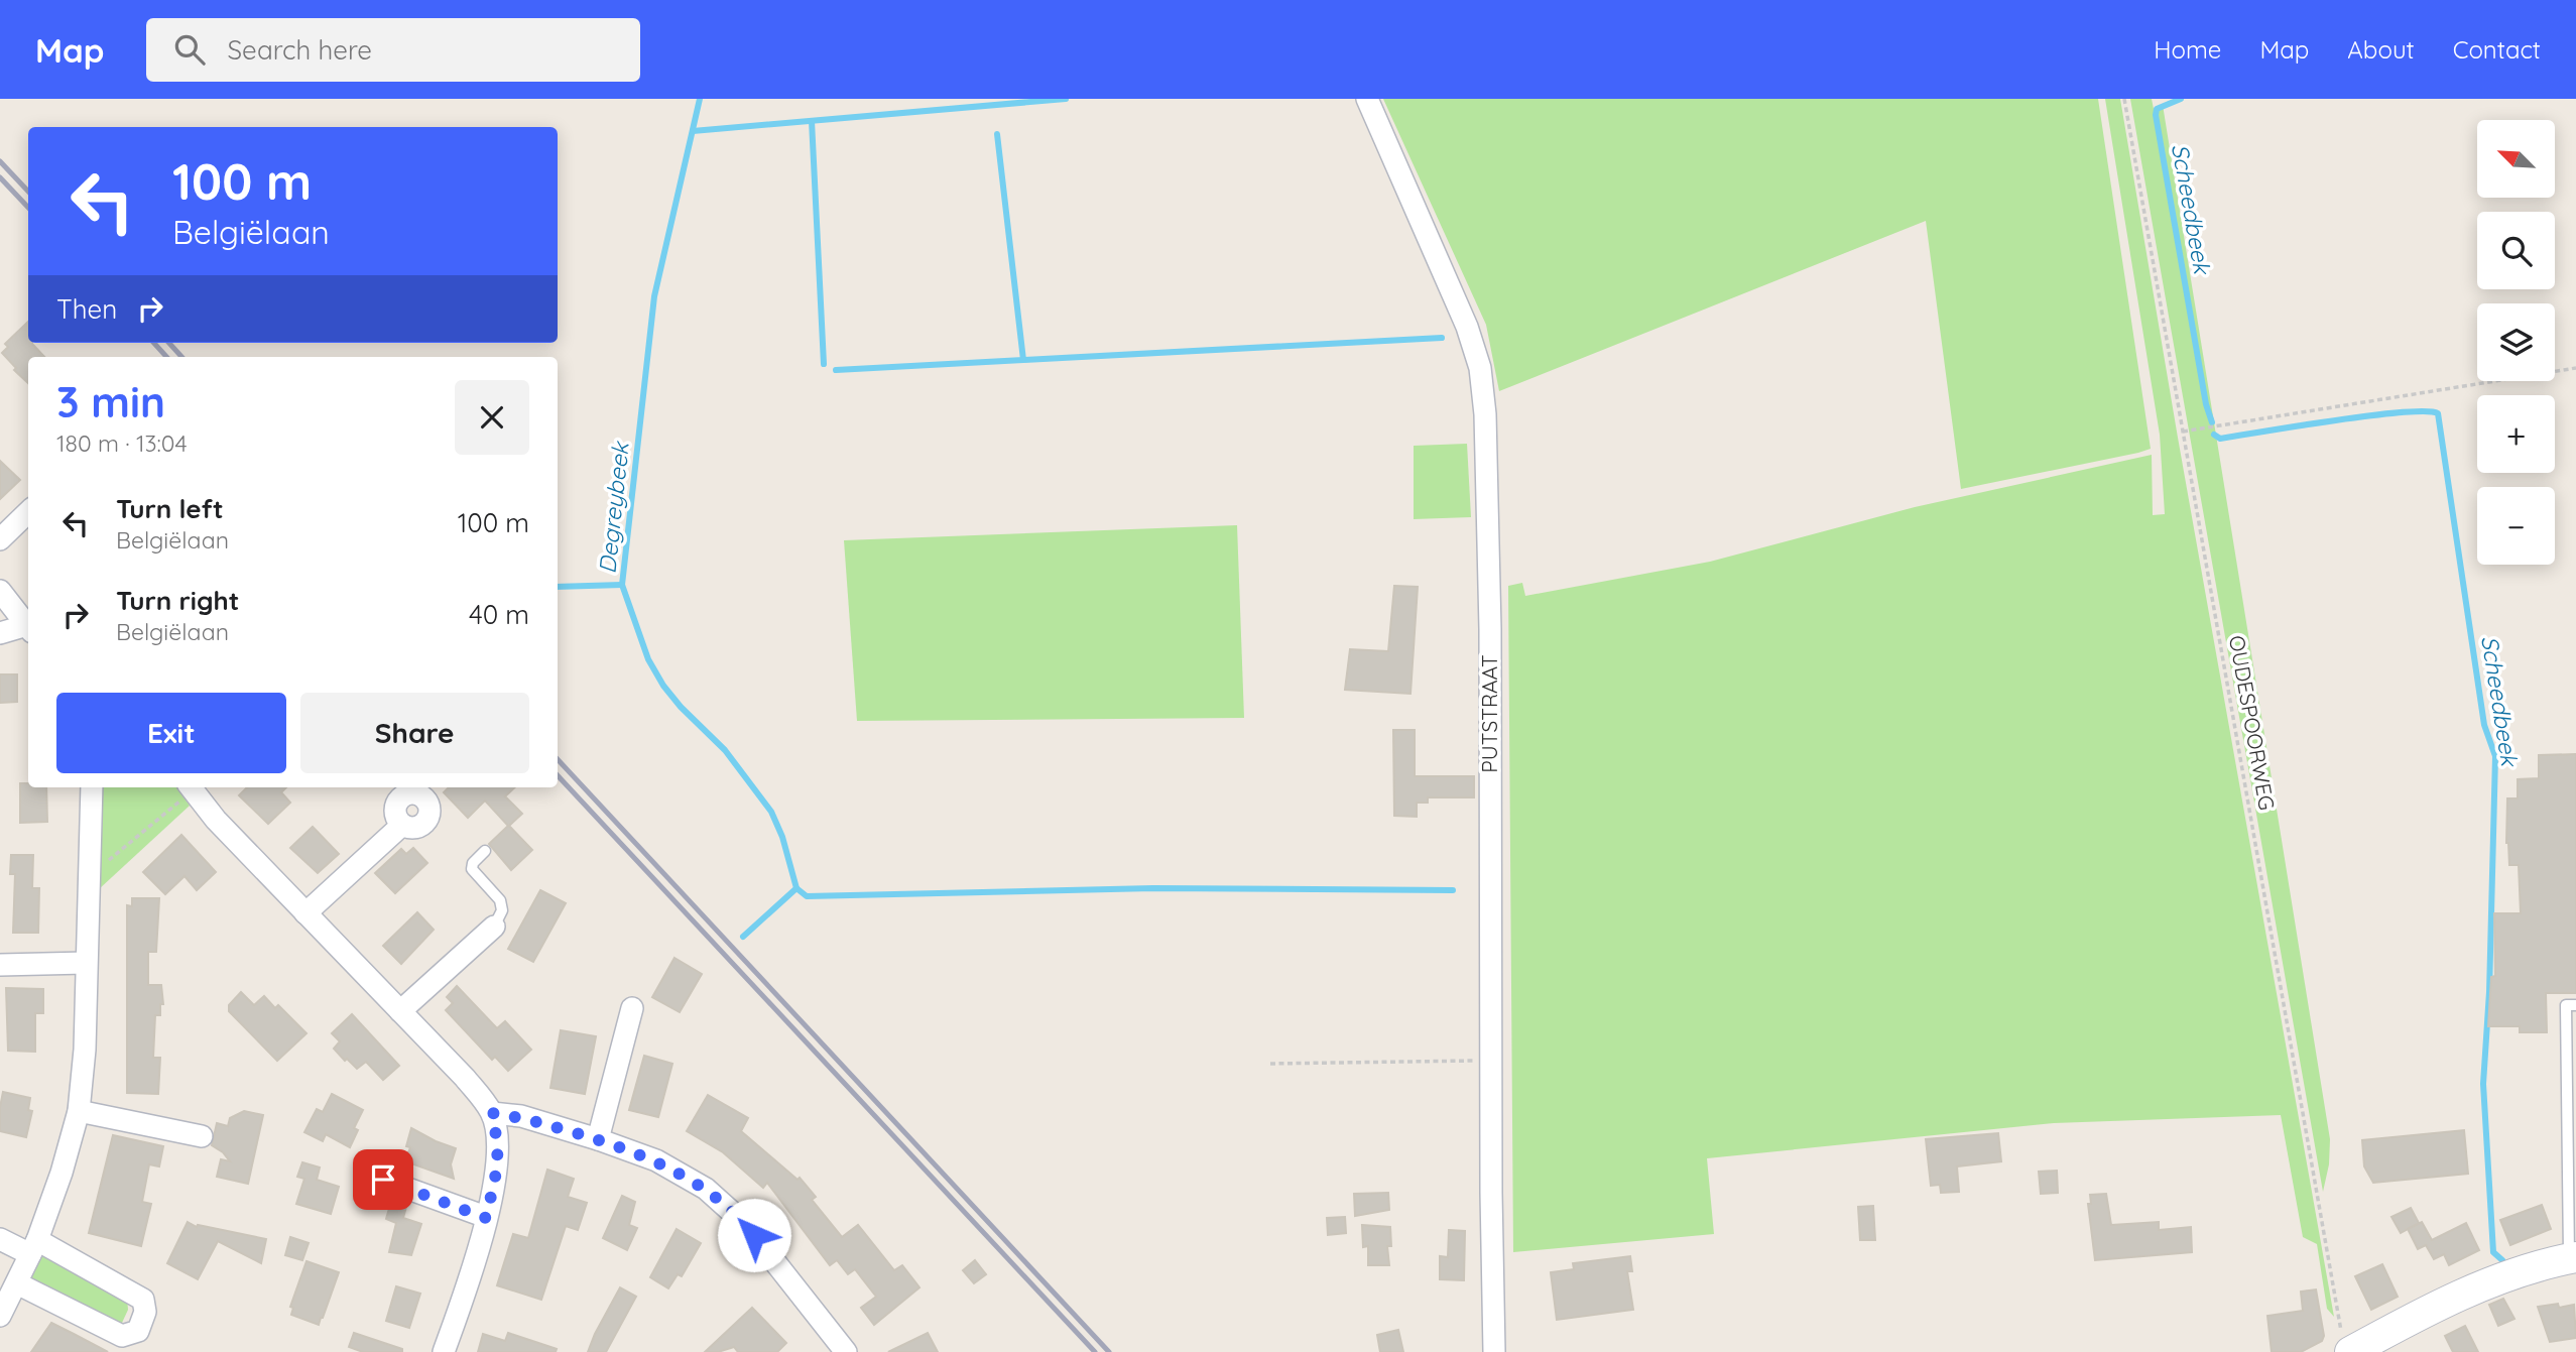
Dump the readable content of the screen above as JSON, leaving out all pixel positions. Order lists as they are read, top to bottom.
{
  "streets": {
    "street": ["PUTSTRAAT"],
    "path": ["OUDESPOORWEG"]
  },
  "water": ["Scheedbeek", "Degreybeek"],
  "north": "top left",
  "page": {
    "header": "Map",
    "search": "Search here",
    "nav": [
      "Home",
      "Map",
      "About",
      "Contact"
    ],
    "map_buttons": ["+", "−"],
    "turn": ["100 m", "Belgiëlaan"],
    "then": "Then",
    "heading": ["3 min", "180 m · 13:04"],
    "list": [
      {
        "name": "Turn left",
        "note": "Belgiëlaan",
        "value": "100 m"
      },
      {
        "name": "Turn right",
        "note": "Belgiëlaan",
        "value": "40 m"
      }
    ],
    "buttons": ["Exit", "Share"]
  }
}
